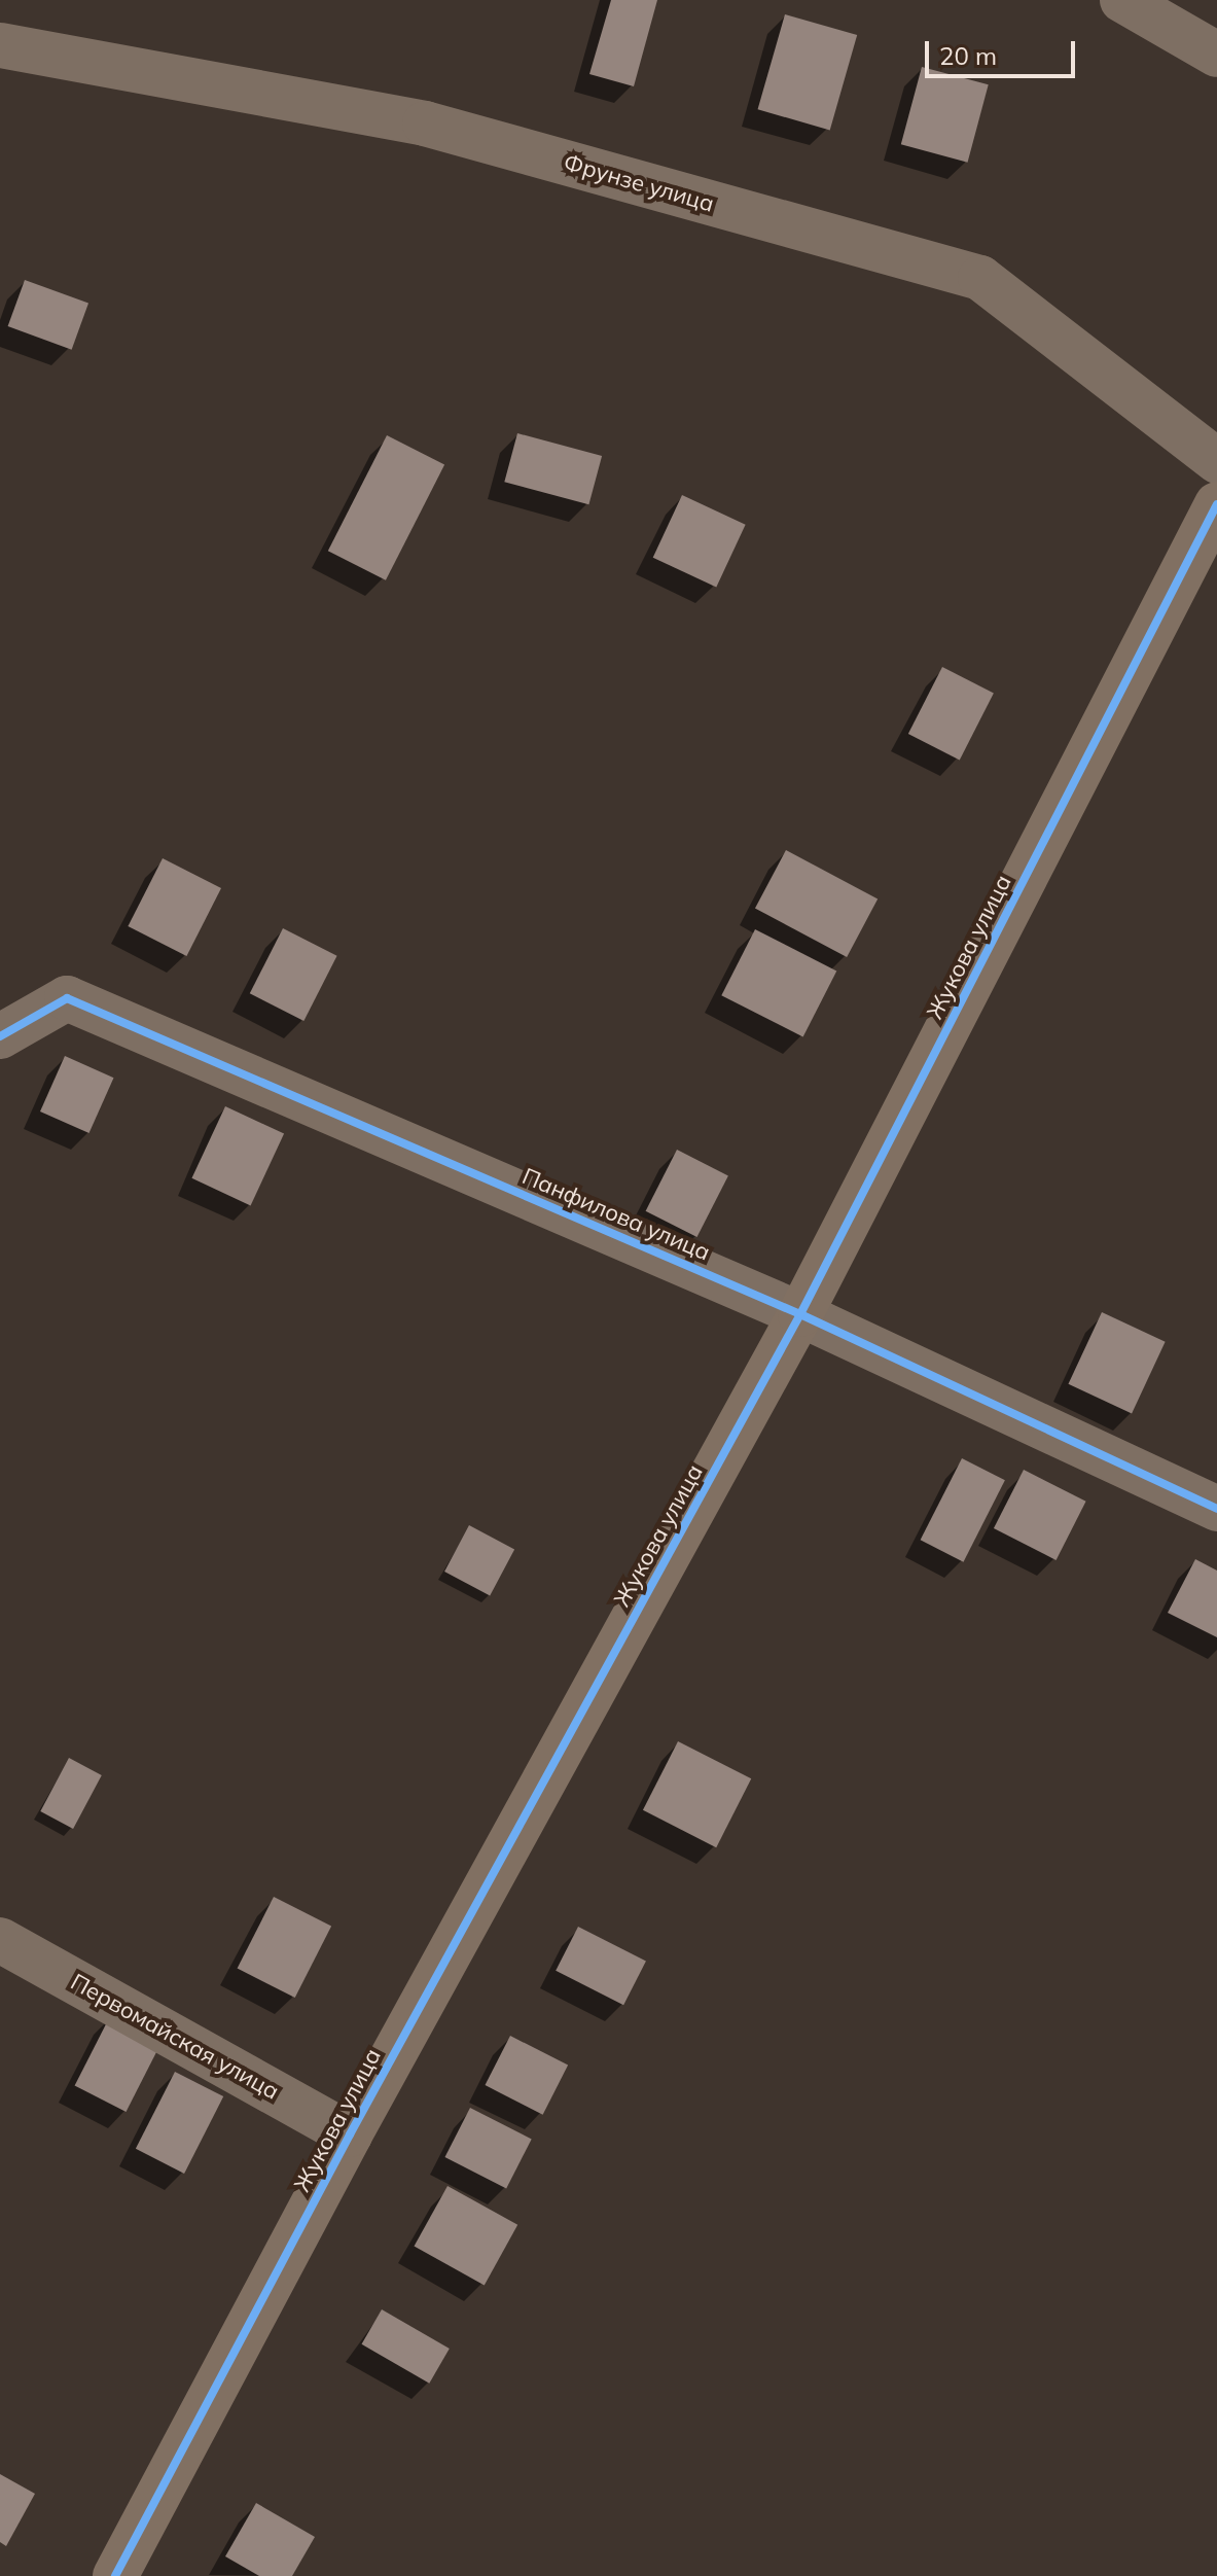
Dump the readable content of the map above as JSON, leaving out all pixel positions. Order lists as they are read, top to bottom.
{
  "streets": {
    "street": [
      "Фрунзе улица",
      "Жукова улица",
      "Панфилова улица",
      "Первомайская улица"
    ]
  },
  "crossings": [
    ["Жукова улица", "Панфилова улица"],
    ["Жукова улица", "Первомайская улица"]
  ],
  "scale_bar": "20 m"
}
